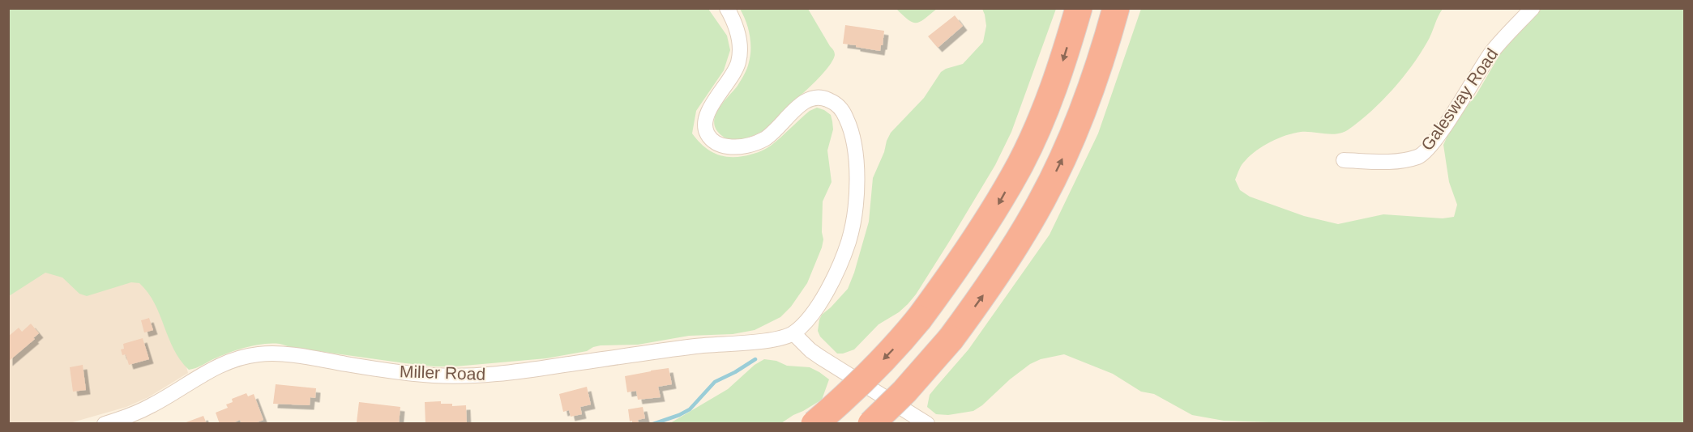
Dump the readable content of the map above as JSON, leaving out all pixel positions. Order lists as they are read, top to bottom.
{
  "streets": {
    "street": ["Galesway Road", "Miller Road"]
  }
}
